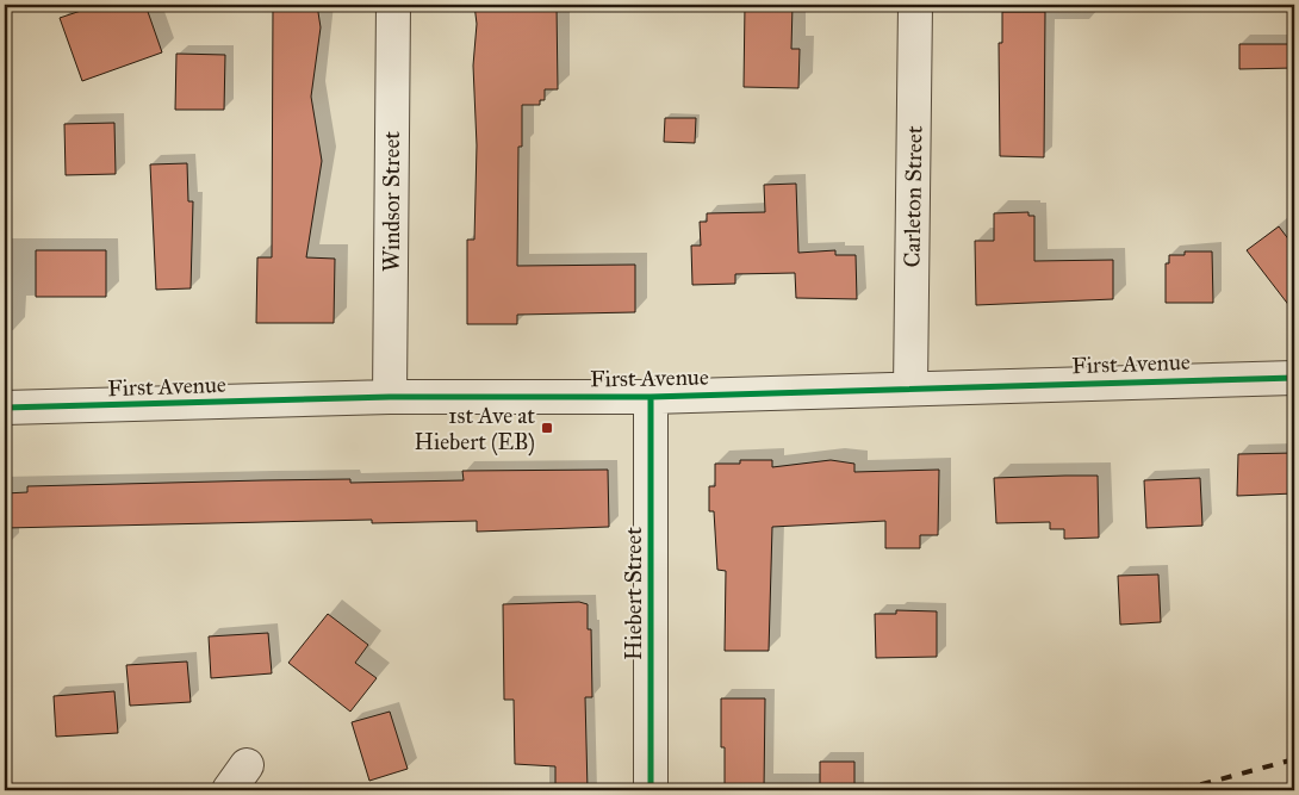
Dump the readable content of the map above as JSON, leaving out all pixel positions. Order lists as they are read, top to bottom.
{
  "streets": {
    "street": [
      "Carleton Street",
      "Windsor Street",
      "First Avenue",
      "Hiebert Street"
    ]
  },
  "crossings": [
    ["Carleton Street", "First Avenue"],
    ["Windsor Street", "First Avenue"],
    ["First Avenue", "Hiebert Street"]
  ],
  "places": {
    "transit": ["1st Ave at Hiebert (EB)"]
  }
}
